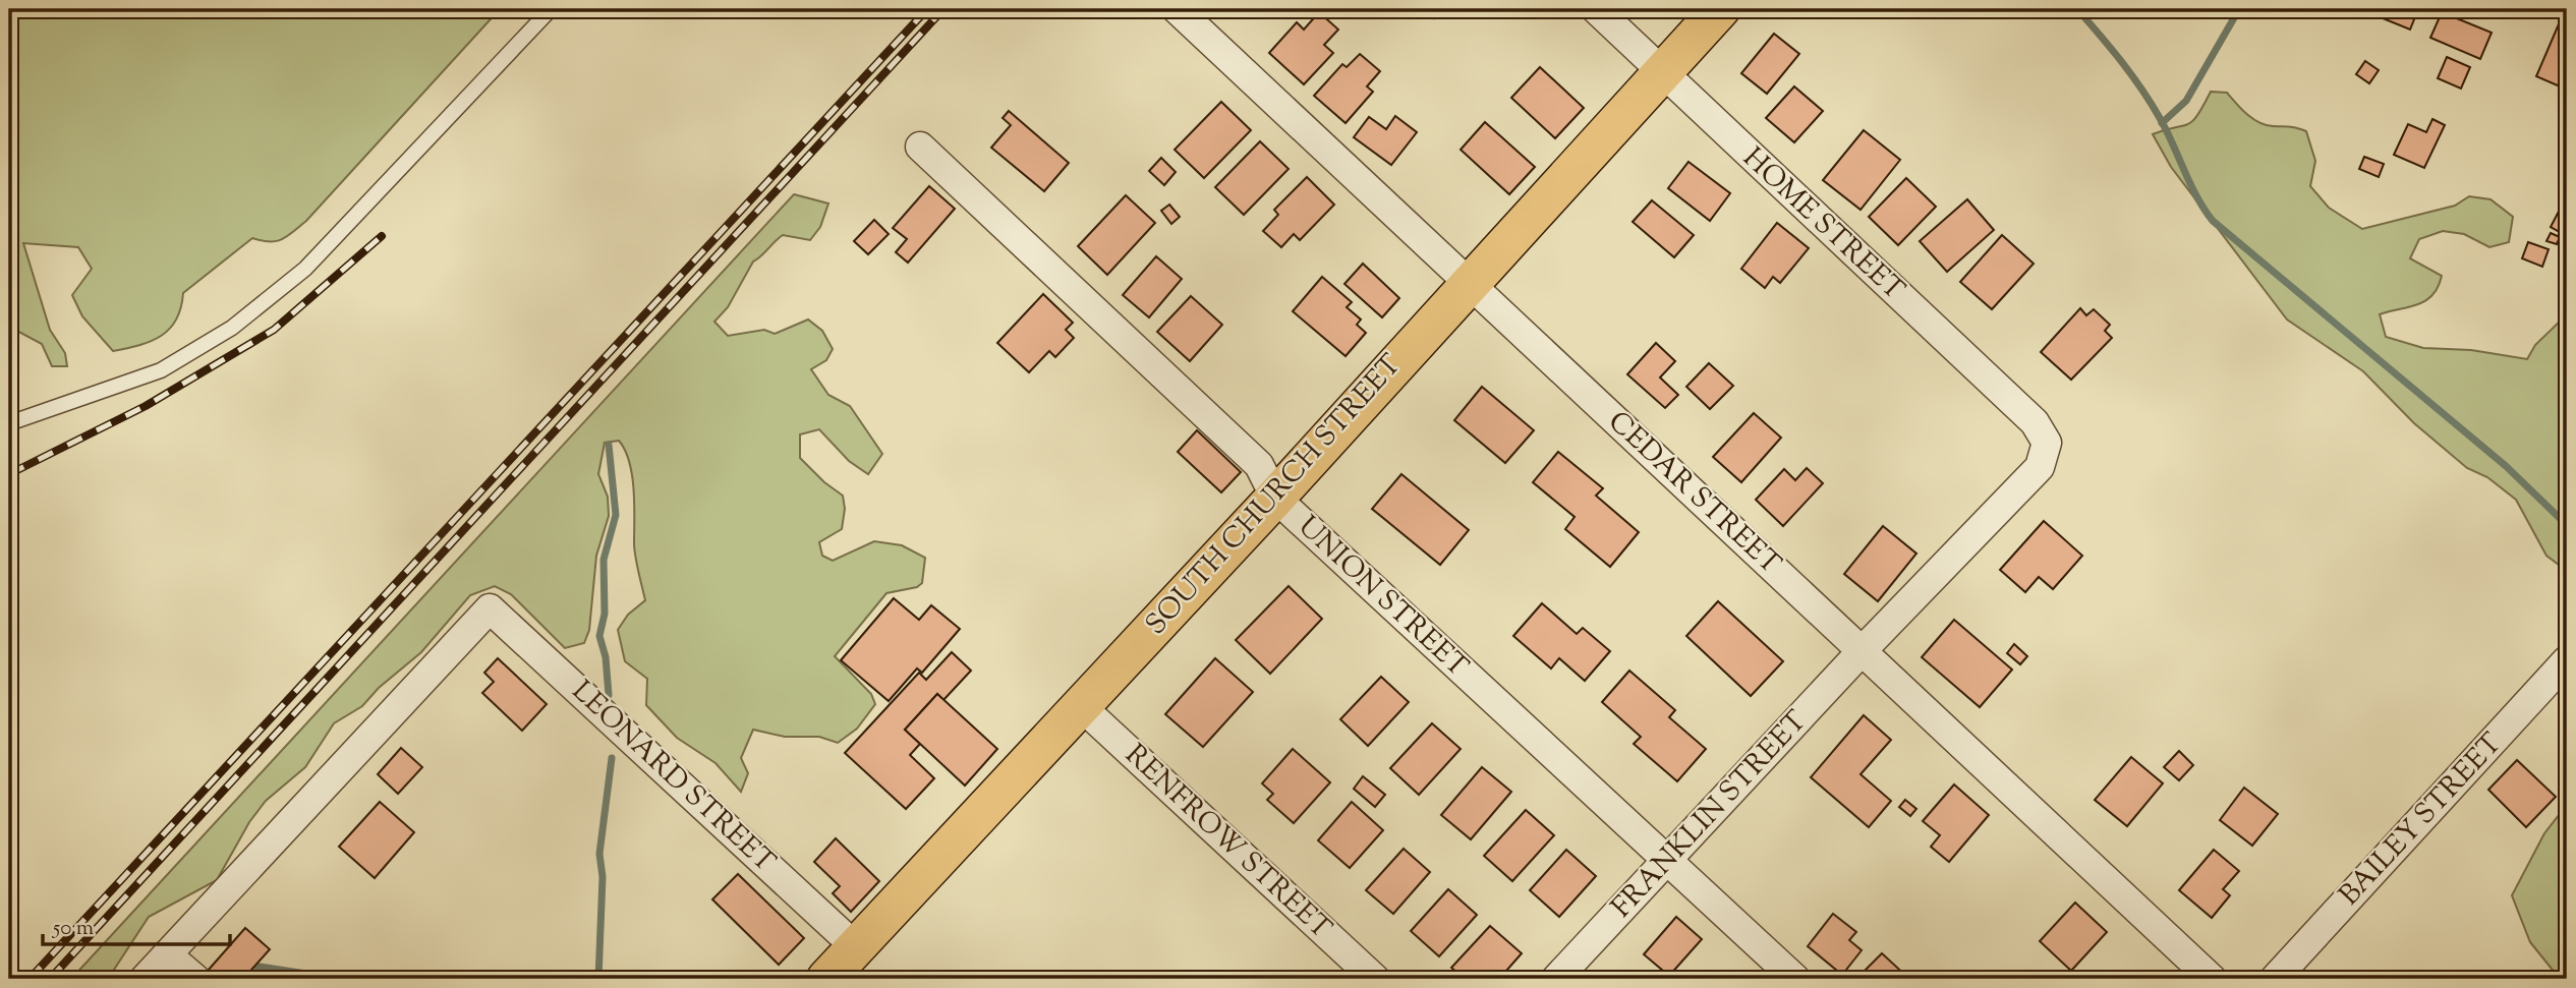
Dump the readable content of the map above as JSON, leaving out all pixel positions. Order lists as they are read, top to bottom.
{
  "streets": {
    "main road": ["SOUTH CHURCH STREET"],
    "street": [
      "HOME STREET",
      "CEDAR STREET",
      "UNION STREET",
      "LEONARD STREET",
      "FRANKLIN STREET",
      "BAILEY STREET",
      "RENFROW STREET"
    ]
  },
  "crossings": [
    ["HOME STREET", "SOUTH CHURCH STREET"],
    ["HOME STREET", "FRANKLIN STREET"],
    ["CEDAR STREET", "SOUTH CHURCH STREET"],
    ["CEDAR STREET", "FRANKLIN STREET"],
    ["SOUTH CHURCH STREET", "UNION STREET"],
    ["SOUTH CHURCH STREET", "LEONARD STREET"],
    ["SOUTH CHURCH STREET", "RENFROW STREET"],
    ["UNION STREET", "FRANKLIN STREET"]
  ],
  "scale_bar": "50 m"
}
